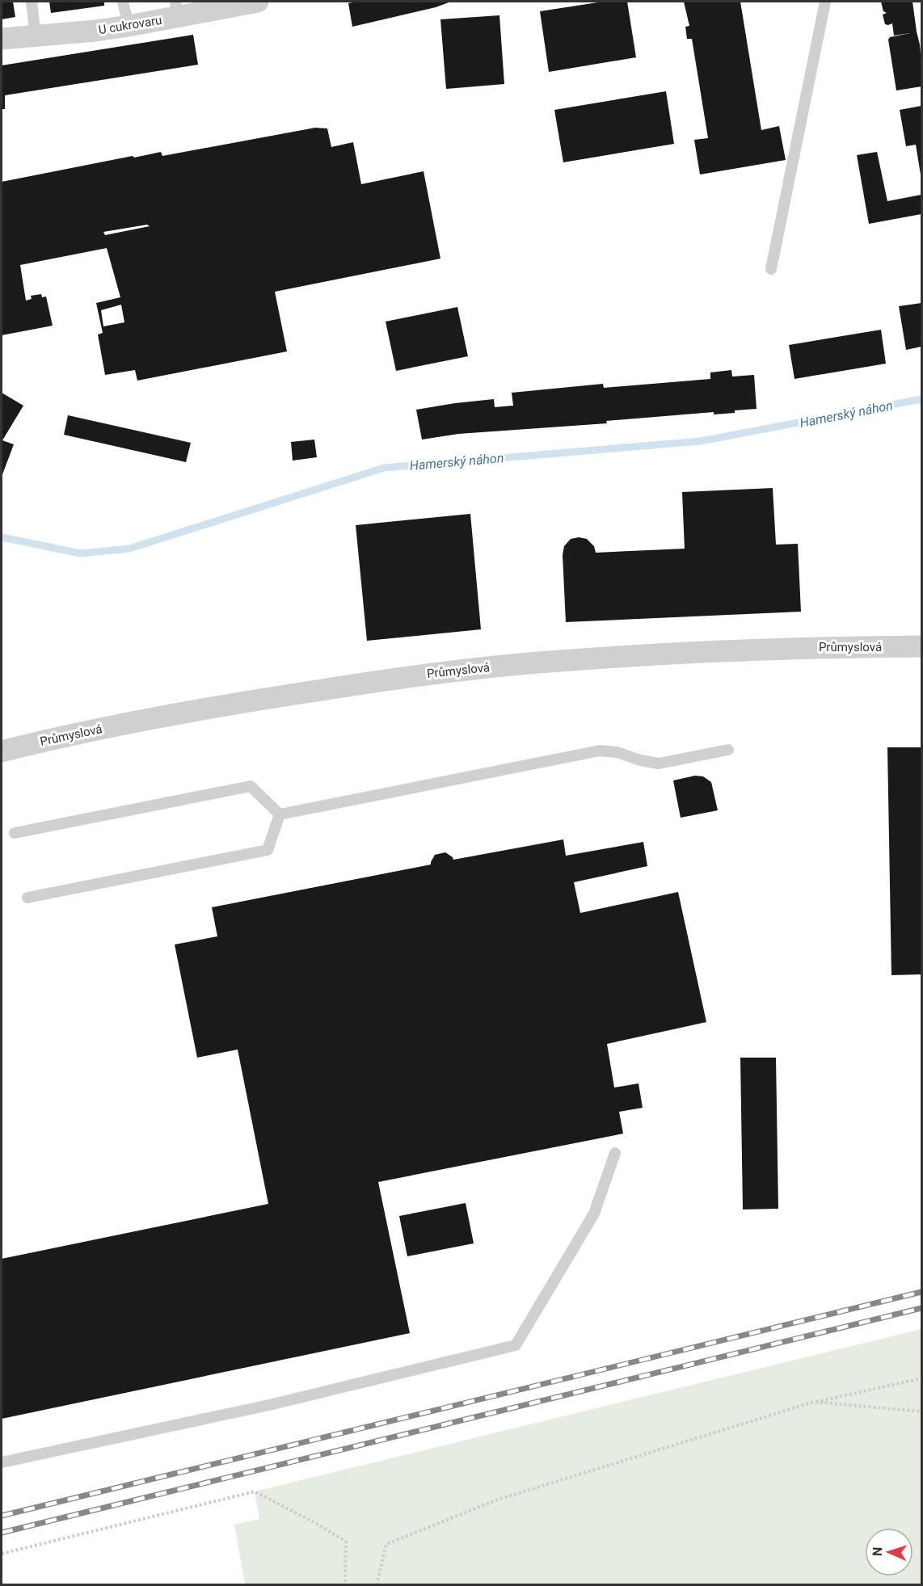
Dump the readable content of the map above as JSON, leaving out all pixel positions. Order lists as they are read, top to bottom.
{
  "streets": {
    "street": ["U cukrovaru", "Průmyslová"]
  },
  "water": ["Hamerský náhon"],
  "north": "left"
}
